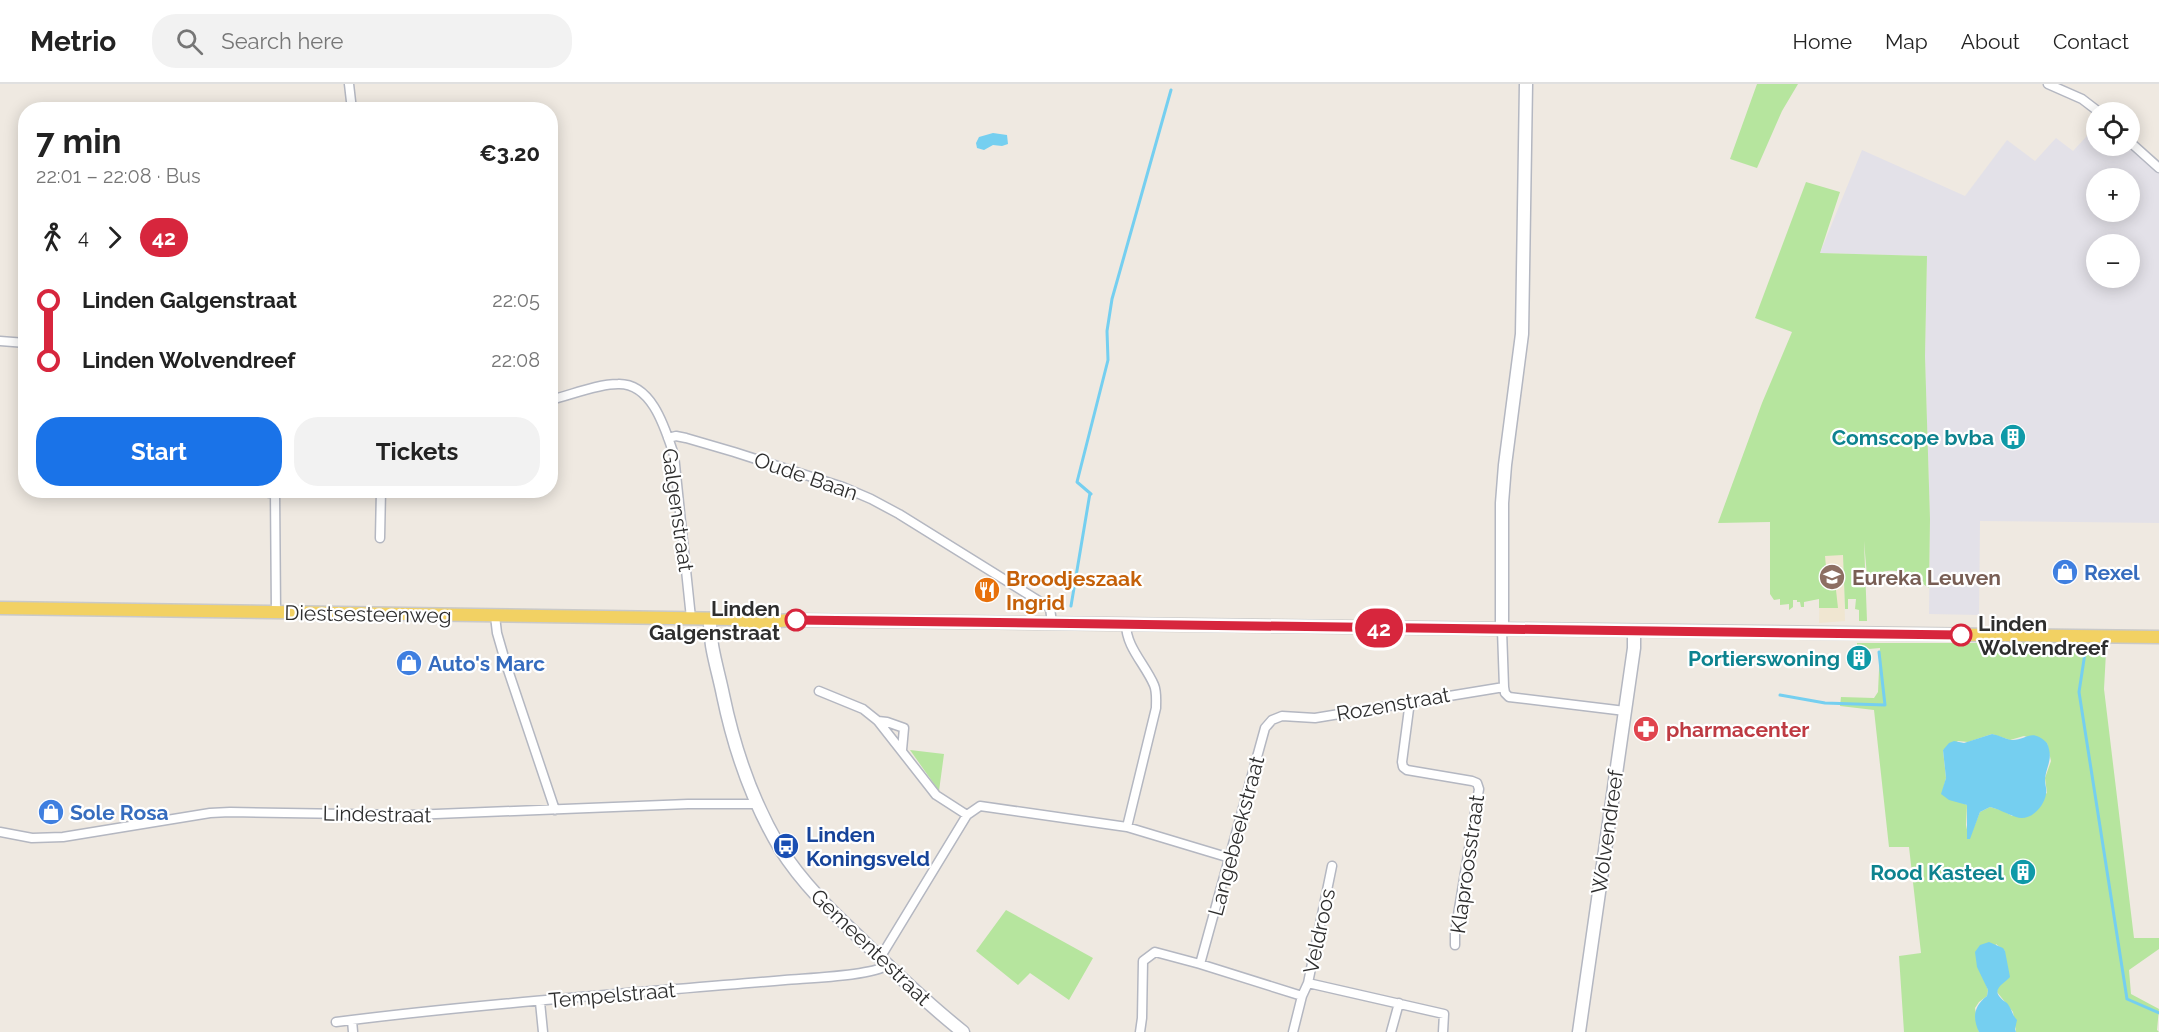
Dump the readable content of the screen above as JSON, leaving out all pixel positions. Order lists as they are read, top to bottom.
{
  "streets": {
    "main road": ["Diestsesteenweg"],
    "street": [
      "Oude Baan",
      "Galgenstraat",
      "Rozenstraat",
      "Lindestraat",
      "Wolvendreef",
      "Langebeekstraat",
      "Klaproosstraat",
      "Veldroos",
      "Gemeentestraat",
      "Tempelstraat"
    ]
  },
  "crossings": [
    ["Oude Baan", "Galgenstraat"],
    ["Oude Baan", "Diestsesteenweg"],
    ["Galgenstraat", "Diestsesteenweg"],
    ["Diestsesteenweg", "Wolvendreef"],
    ["Diestsesteenweg", "Gemeentestraat"],
    ["Rozenstraat", "Langebeekstraat"],
    ["Rozenstraat", "Klaproosstraat"],
    ["Lindestraat", "Gemeentestraat"],
    ["Gemeentestraat", "Tempelstraat"]
  ],
  "places": {
    "building": ["Comscope bvba", "Portierswoning", "Rood Kasteel"],
    "shop": ["Rexel", "Auto's Marc", "Sole Rosa"],
    "school or university": ["Eureka Leuven"],
    "restaurant": ["Broodjeszaak Ingrid"],
    "other": ["Linden Galgenstraat", "Linden Wolvendreef"],
    "pharmacy": ["pharmacenter"],
    "bus stop": ["Linden Koningsveld"]
  },
  "lines": ["bus line 42"],
  "page": {
    "header": "Metrio",
    "search": "Search here",
    "nav": [
      "Home",
      "Map",
      "About",
      "Contact"
    ],
    "on_map": "42",
    "map_buttons": ["+", "−"],
    "heading": ["7 min", "22:01 – 22:08 · Bus", "€3.20"],
    "legs": ["4", "42"],
    "list": [
      {
        "name": "Linden Galgenstraat",
        "value": "22:05"
      },
      {
        "name": "Linden Wolvendreef",
        "value": "22:08"
      }
    ],
    "buttons": ["Start", "Tickets"]
  }
}
